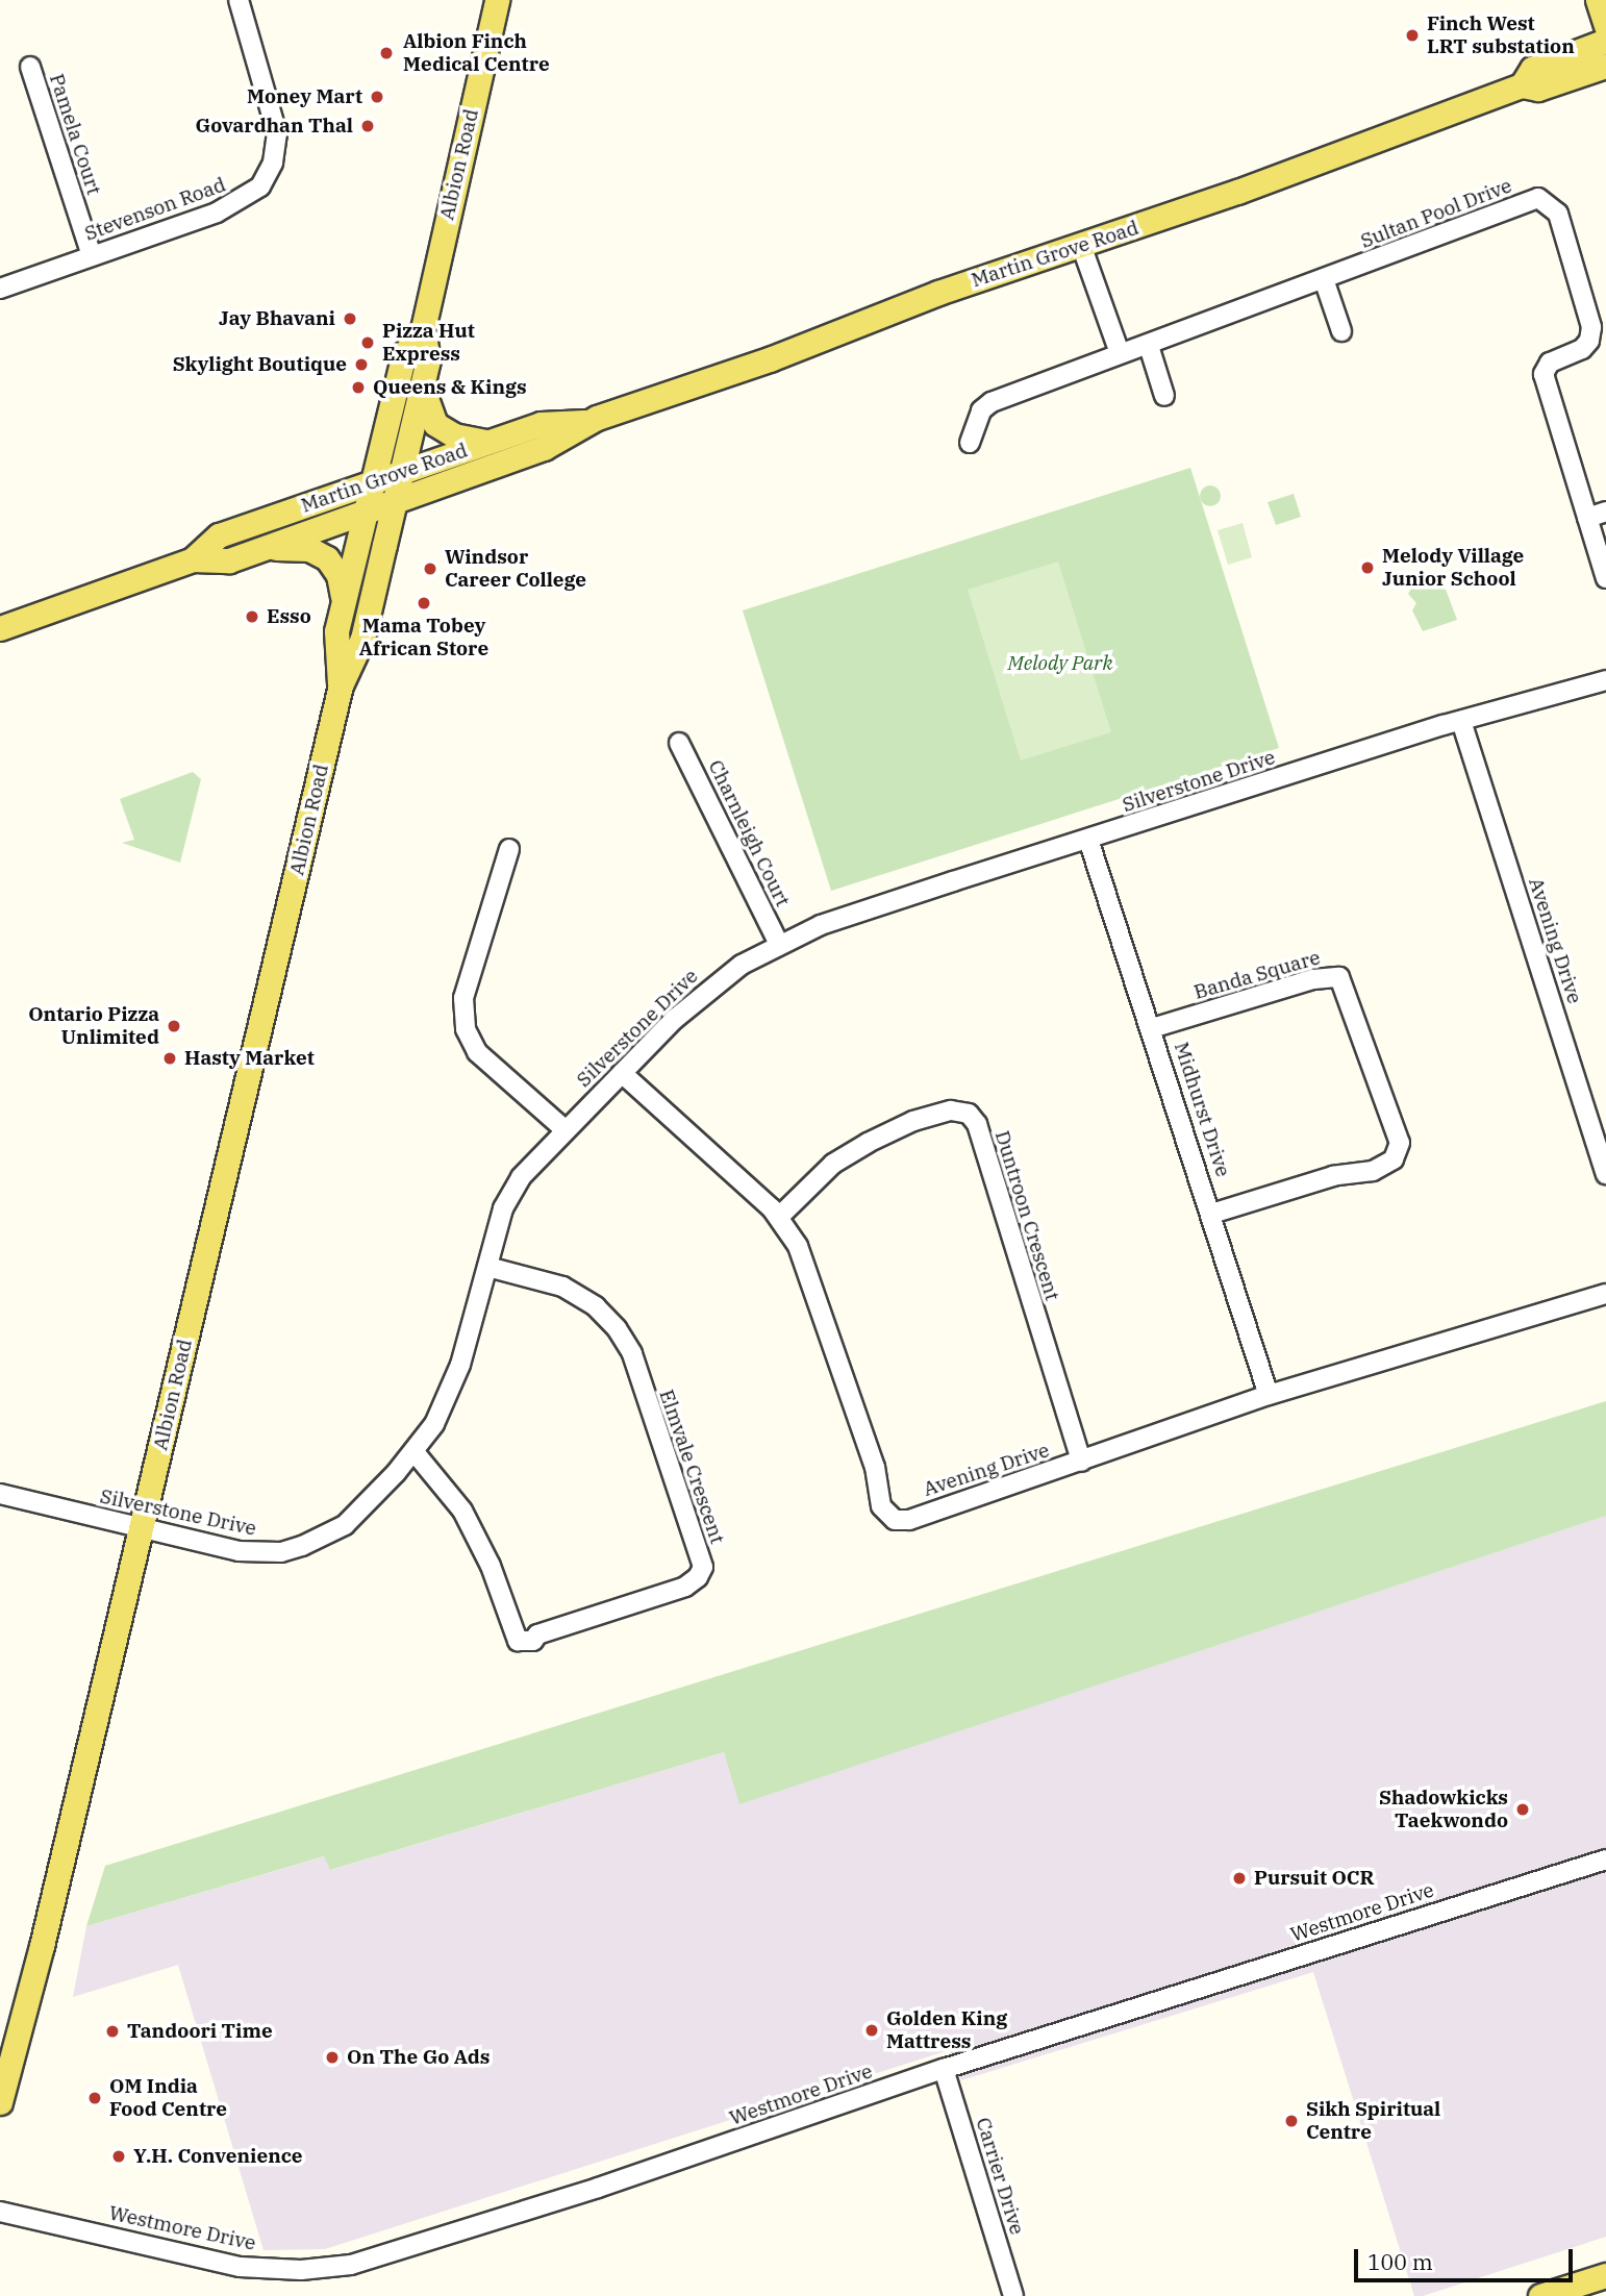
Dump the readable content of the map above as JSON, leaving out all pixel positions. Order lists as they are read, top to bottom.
{
  "streets": {
    "main road": ["Albion Road", "Martin Grove Road"],
    "street": [
      "Pamela Court",
      "Stevenson Road",
      "Sultan Pool Drive",
      "Silverstone Drive",
      "Charnleigh Court",
      "Avening Drive",
      "Banda Square",
      "Midhurst Drive",
      "Duntroon Crescent",
      "Elmvale Crescent",
      "Westmore Drive",
      "Carrier Drive"
    ]
  },
  "crossings": [
    ["Pamela Court", "Stevenson Road"],
    ["Albion Road", "Martin Grove Road"],
    ["Albion Road", "Silverstone Drive"],
    ["Silverstone Drive", "Charnleigh Court"],
    ["Silverstone Drive", "Avening Drive"],
    ["Silverstone Drive", "Midhurst Drive"],
    ["Silverstone Drive", "Elmvale Crescent"],
    ["Avening Drive", "Midhurst Drive"],
    ["Avening Drive", "Duntroon Crescent"],
    ["Banda Square", "Midhurst Drive"],
    ["Westmore Drive", "Carrier Drive"]
  ],
  "parks": ["Melody Park"],
  "places": [
    "Finch West LRT substation",
    "Albion Finch Medical Centre",
    "Money Mart",
    "Govardhan Thal",
    "Jay Bhavani",
    "Pizza Hut Express",
    "Skylight Boutique",
    "Queens & Kings",
    "Melody Village Junior School",
    "Windsor Career College",
    "Mama Tobey African Store",
    "Esso",
    "Ontario Pizza Unlimited",
    "Hasty Market",
    "Shadowkicks Taekwondo",
    "Pursuit OCR",
    "Golden King Mattress",
    "Tandoori Time",
    "On The Go Ads",
    "OM India Food Centre",
    "Sikh Spiritual Centre",
    "Y.H. Convenience"
  ],
  "scale_bar": "100 m"
}
